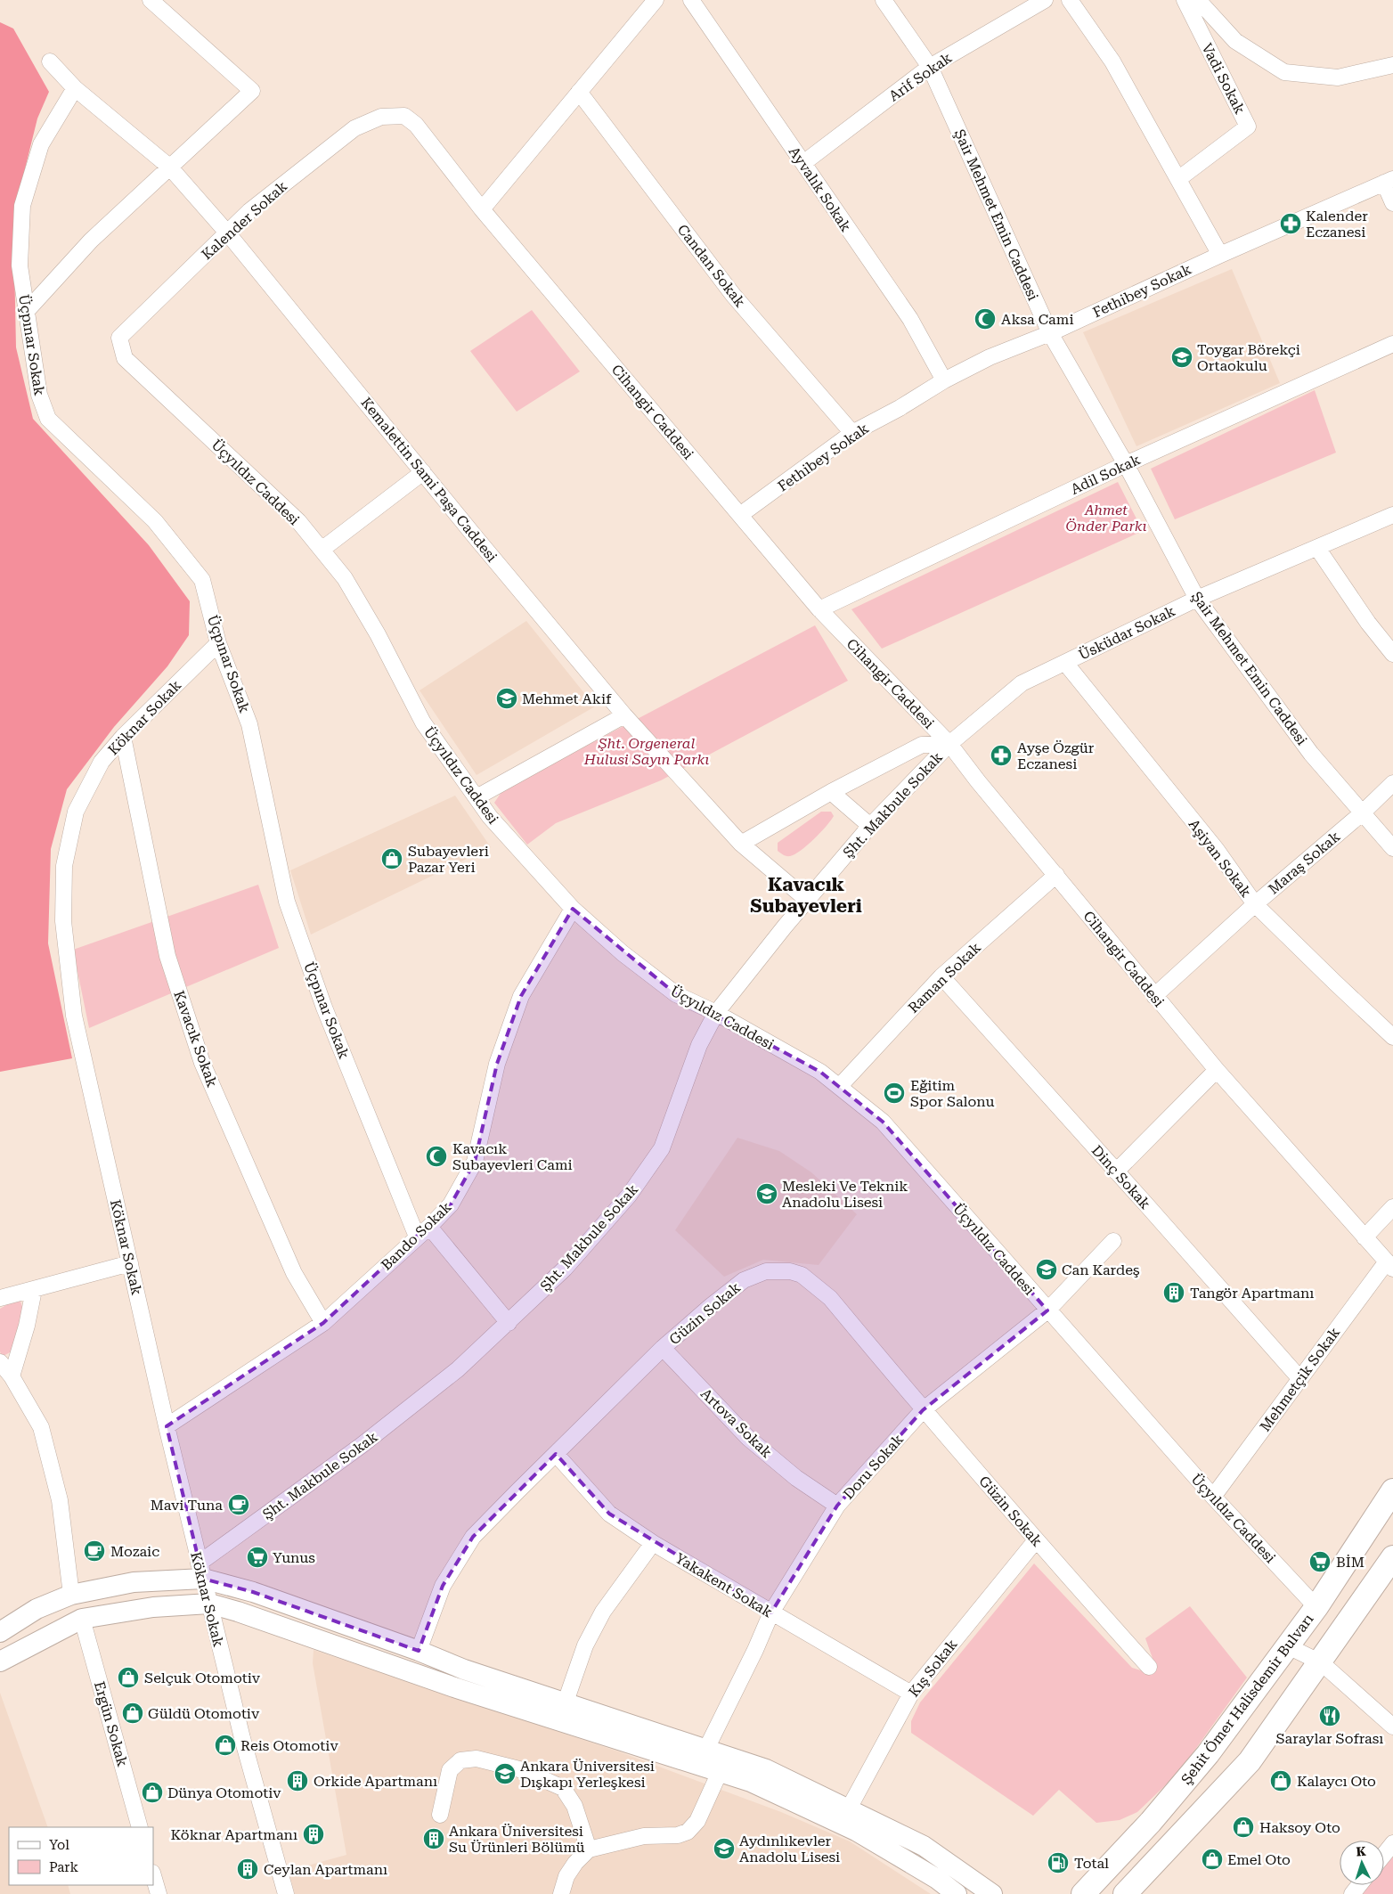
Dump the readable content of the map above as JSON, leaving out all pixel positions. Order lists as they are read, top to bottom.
{
  "streets": {
    "highway": ["Şehit Ömer Halisdemir Bulvarı"],
    "street": [
      "Arif Sokak",
      "Vadi Sokak",
      "Ayvalık Sokak",
      "Şair Mehmet Emin Caddesi",
      "Kalender Sokak",
      "Candan Sokak",
      "Fethibey Sokak",
      "Üçpınar Sokak",
      "Cihangir Caddesi",
      "Adil Sokak",
      "Kemalettin Sami Paşa Caddesi",
      "Üçyıldız Caddesi",
      "Üsküdar Sokak",
      "Köknar Sokak",
      "Şht. Makbule Sokak",
      "Aşiyan Sokak",
      "Maraş Sokak",
      "Raman Sokak",
      "Kavacık Sokak",
      "Dinç Sokak",
      "Bando Sokak",
      "Güzin Sokak",
      "Mehmetçik Sokak",
      "Artova Sokak",
      "Doru Sokak",
      "Yakakent Sokak",
      "Kış Sokak",
      "Ergün Sokak"
    ]
  },
  "crossings": [
    ["Arif Sokak", "Ayvalık Sokak"],
    ["Arif Sokak", "Şair Mehmet Emin Caddesi"],
    ["Ayvalık Sokak", "Fethibey Sokak"],
    ["Şair Mehmet Emin Caddesi", "Fethibey Sokak"],
    ["Şair Mehmet Emin Caddesi", "Adil Sokak"],
    ["Şair Mehmet Emin Caddesi", "Üsküdar Sokak"],
    ["Şair Mehmet Emin Caddesi", "Maraş Sokak"],
    ["Kalender Sokak", "Cihangir Caddesi"],
    ["Kalender Sokak", "Kemalettin Sami Paşa Caddesi"],
    ["Kalender Sokak", "Üçyıldız Caddesi"],
    ["Candan Sokak", "Fethibey Sokak"],
    ["Fethibey Sokak", "Cihangir Caddesi"],
    ["Üçpınar Sokak", "Kemalettin Sami Paşa Caddesi"],
    ["Üçpınar Sokak", "Köknar Sokak"],
    ["Üçpınar Sokak", "Bando Sokak"],
    ["Cihangir Caddesi", "Adil Sokak"],
    ["Cihangir Caddesi", "Üsküdar Sokak"],
    ["Cihangir Caddesi", "Şht. Makbule Sokak"],
    ["Cihangir Caddesi", "Maraş Sokak"],
    ["Cihangir Caddesi", "Raman Sokak"],
    ["Cihangir Caddesi", "Mehmetçik Sokak"],
    ["Kemalettin Sami Paşa Caddesi", "Şht. Makbule Sokak"],
    ["Üçyıldız Caddesi", "Şht. Makbule Sokak"],
    ["Üçyıldız Caddesi", "Raman Sokak"],
    ["Üçyıldız Caddesi", "Bando Sokak"],
    ["Üçyıldız Caddesi", "Mehmetçik Sokak"],
    ["Üçyıldız Caddesi", "Doru Sokak"],
    ["Üçyıldız Caddesi", "Şehit Ömer Halisdemir Bulvarı"],
    ["Üsküdar Sokak", "Şht. Makbule Sokak"],
    ["Üsküdar Sokak", "Aşiyan Sokak"],
    ["Köknar Sokak", "Şht. Makbule Sokak"],
    ["Köknar Sokak", "Kavacık Sokak"],
    ["Köknar Sokak", "Bando Sokak"],
    ["Aşiyan Sokak", "Maraş Sokak"],
    ["Raman Sokak", "Dinç Sokak"],
    ["Kavacık Sokak", "Bando Sokak"],
    ["Dinç Sokak", "Mehmetçik Sokak"],
    ["Güzin Sokak", "Artova Sokak"],
    ["Güzin Sokak", "Doru Sokak"],
    ["Güzin Sokak", "Yakakent Sokak"],
    ["Güzin Sokak", "Kış Sokak"],
    ["Artova Sokak", "Doru Sokak"],
    ["Doru Sokak", "Yakakent Sokak"],
    ["Yakakent Sokak", "Kış Sokak"]
  ],
  "districts": ["Kavacık Subayevleri"],
  "parks": ["Ahmet Önder Parkı", "Şht. Orgeneral Hulusi Sayın Parkı"],
  "places": {
    "pharmacy": ["Kalender Eczanesi", "Ayşe Özgür Eczanesi"],
    "mosque": ["Aksa Cami", "Kavacık Subayevleri Cami"],
    "school or university": [
      "Toygar Börekçi Ortaokulu",
      "Mehmet Akif",
      "Mesleki Ve Teknik Anadolu Lisesi",
      "Can Kardeş",
      "Ankara Üniversitesi Dışkapı Yerleşkesi",
      "Aydınlıkevler Anadolu Lisesi"
    ],
    "shop": [
      "Subayevleri Pazar Yeri",
      "Selçuk Otomotiv",
      "Güldü Otomotiv",
      "Reis Otomotiv",
      "Kalaycı Oto",
      "Dünya Otomotiv",
      "Haksoy Oto",
      "Emel Oto"
    ],
    "sports": ["Eğitim Spor Salonu"],
    "building": [
      "Tangör Apartmanı",
      "Orkide Apartmanı",
      "Köknar Apartmanı",
      "Ankara Üniversitesi Su Ürünleri Bölümü",
      "Ceylan Apartmanı"
    ],
    "cafe": ["Mavi Tuna", "Mozaic"],
    "supermarket": ["Yunus", "BİM"],
    "restaurant": ["Saraylar Sofrası"],
    "fuel station": ["Total"]
  },
  "legend": ["Yol", "Park"],
  "north": "top"
}
